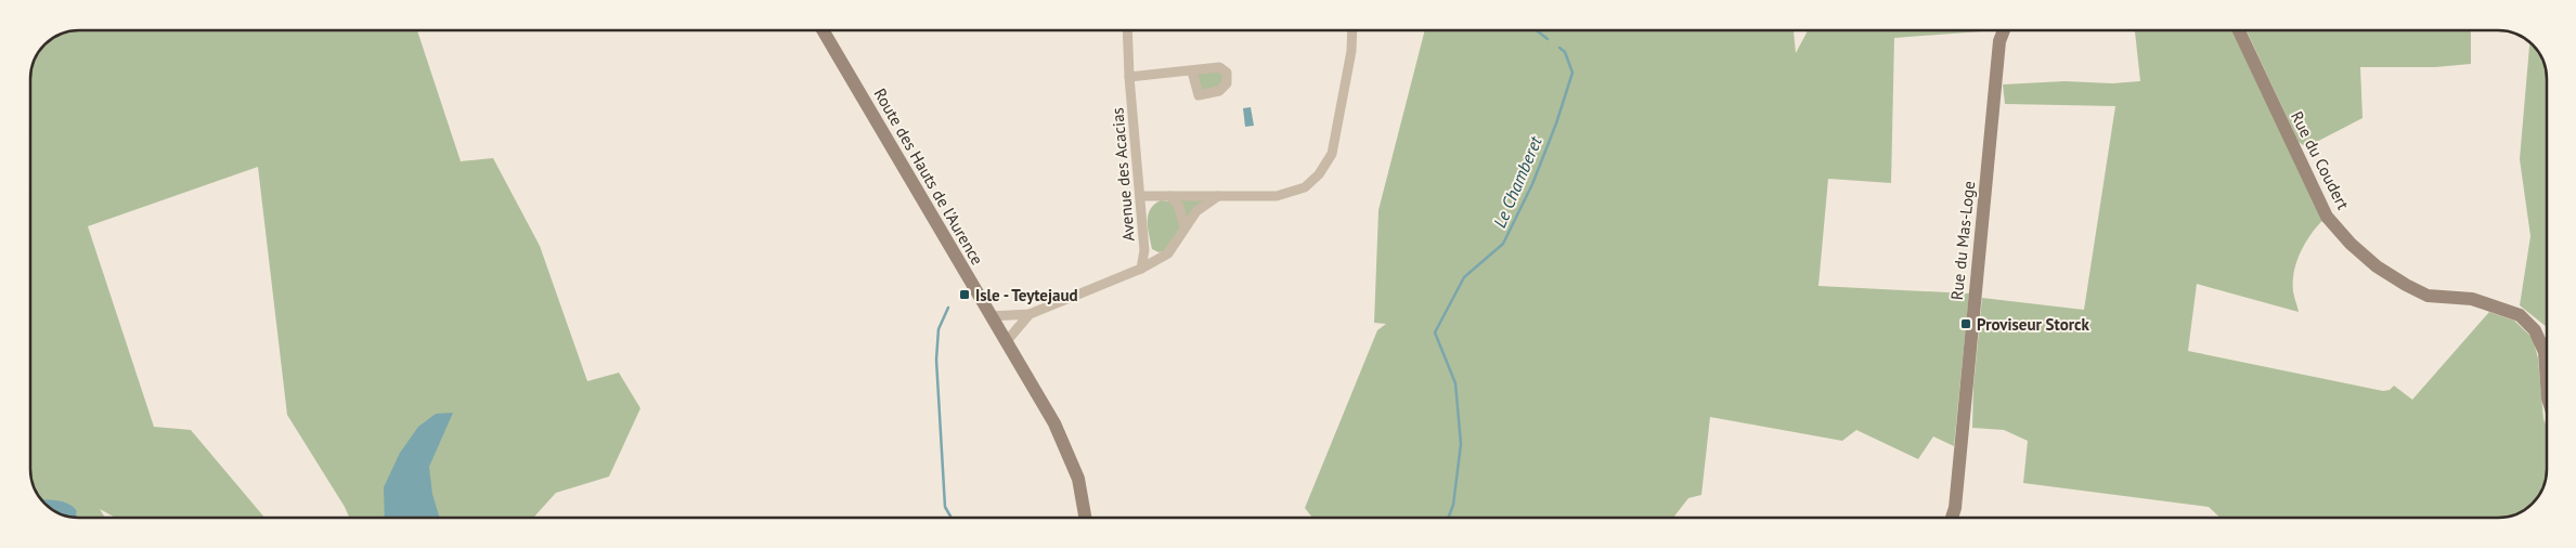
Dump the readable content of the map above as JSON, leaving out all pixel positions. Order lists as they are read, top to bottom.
{
  "streets": {
    "main road": ["Rue du Coudert", "Route des Hauts de l'Aurence", "Rue du Mas-Loge"],
    "street": ["Avenue des Acacias"]
  },
  "water": ["Le Chamberet"],
  "places": {
    "transit": ["Isle - Teytejaud", "Proviseur Storck"]
  }
}
